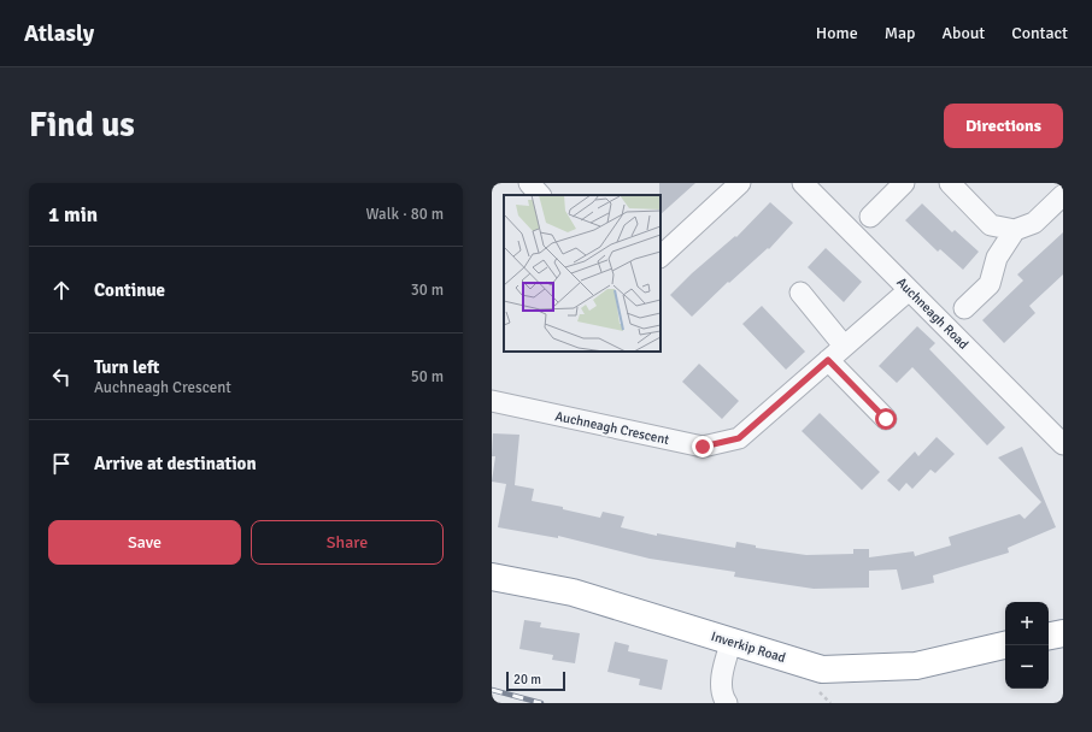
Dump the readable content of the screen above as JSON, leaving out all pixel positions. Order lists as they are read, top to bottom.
{
  "streets": {
    "highway": ["Inverkip Road"],
    "street": ["Auchneagh Road", "Auchneagh Crescent"]
  },
  "crossings": [
    ["Auchneagh Road", "Auchneagh Crescent"]
  ],
  "scale_bar": "20 m",
  "page": {
    "header": "Atlasly",
    "nav": [
      "Home",
      "Map",
      "About",
      "Contact"
    ],
    "buttons": [
      "Directions",
      ["Save", "Share"]
    ],
    "title": "Find us",
    "heading": ["1 min", "Walk · 80 m"],
    "list": [
      ["Continue", "30 m"],
      ["Turn left", "Auchneagh Crescent", "50 m"],
      "Arrive at destination"
    ],
    "map_buttons": ["+", "−"],
    "scale": "20 m"
  }
}
